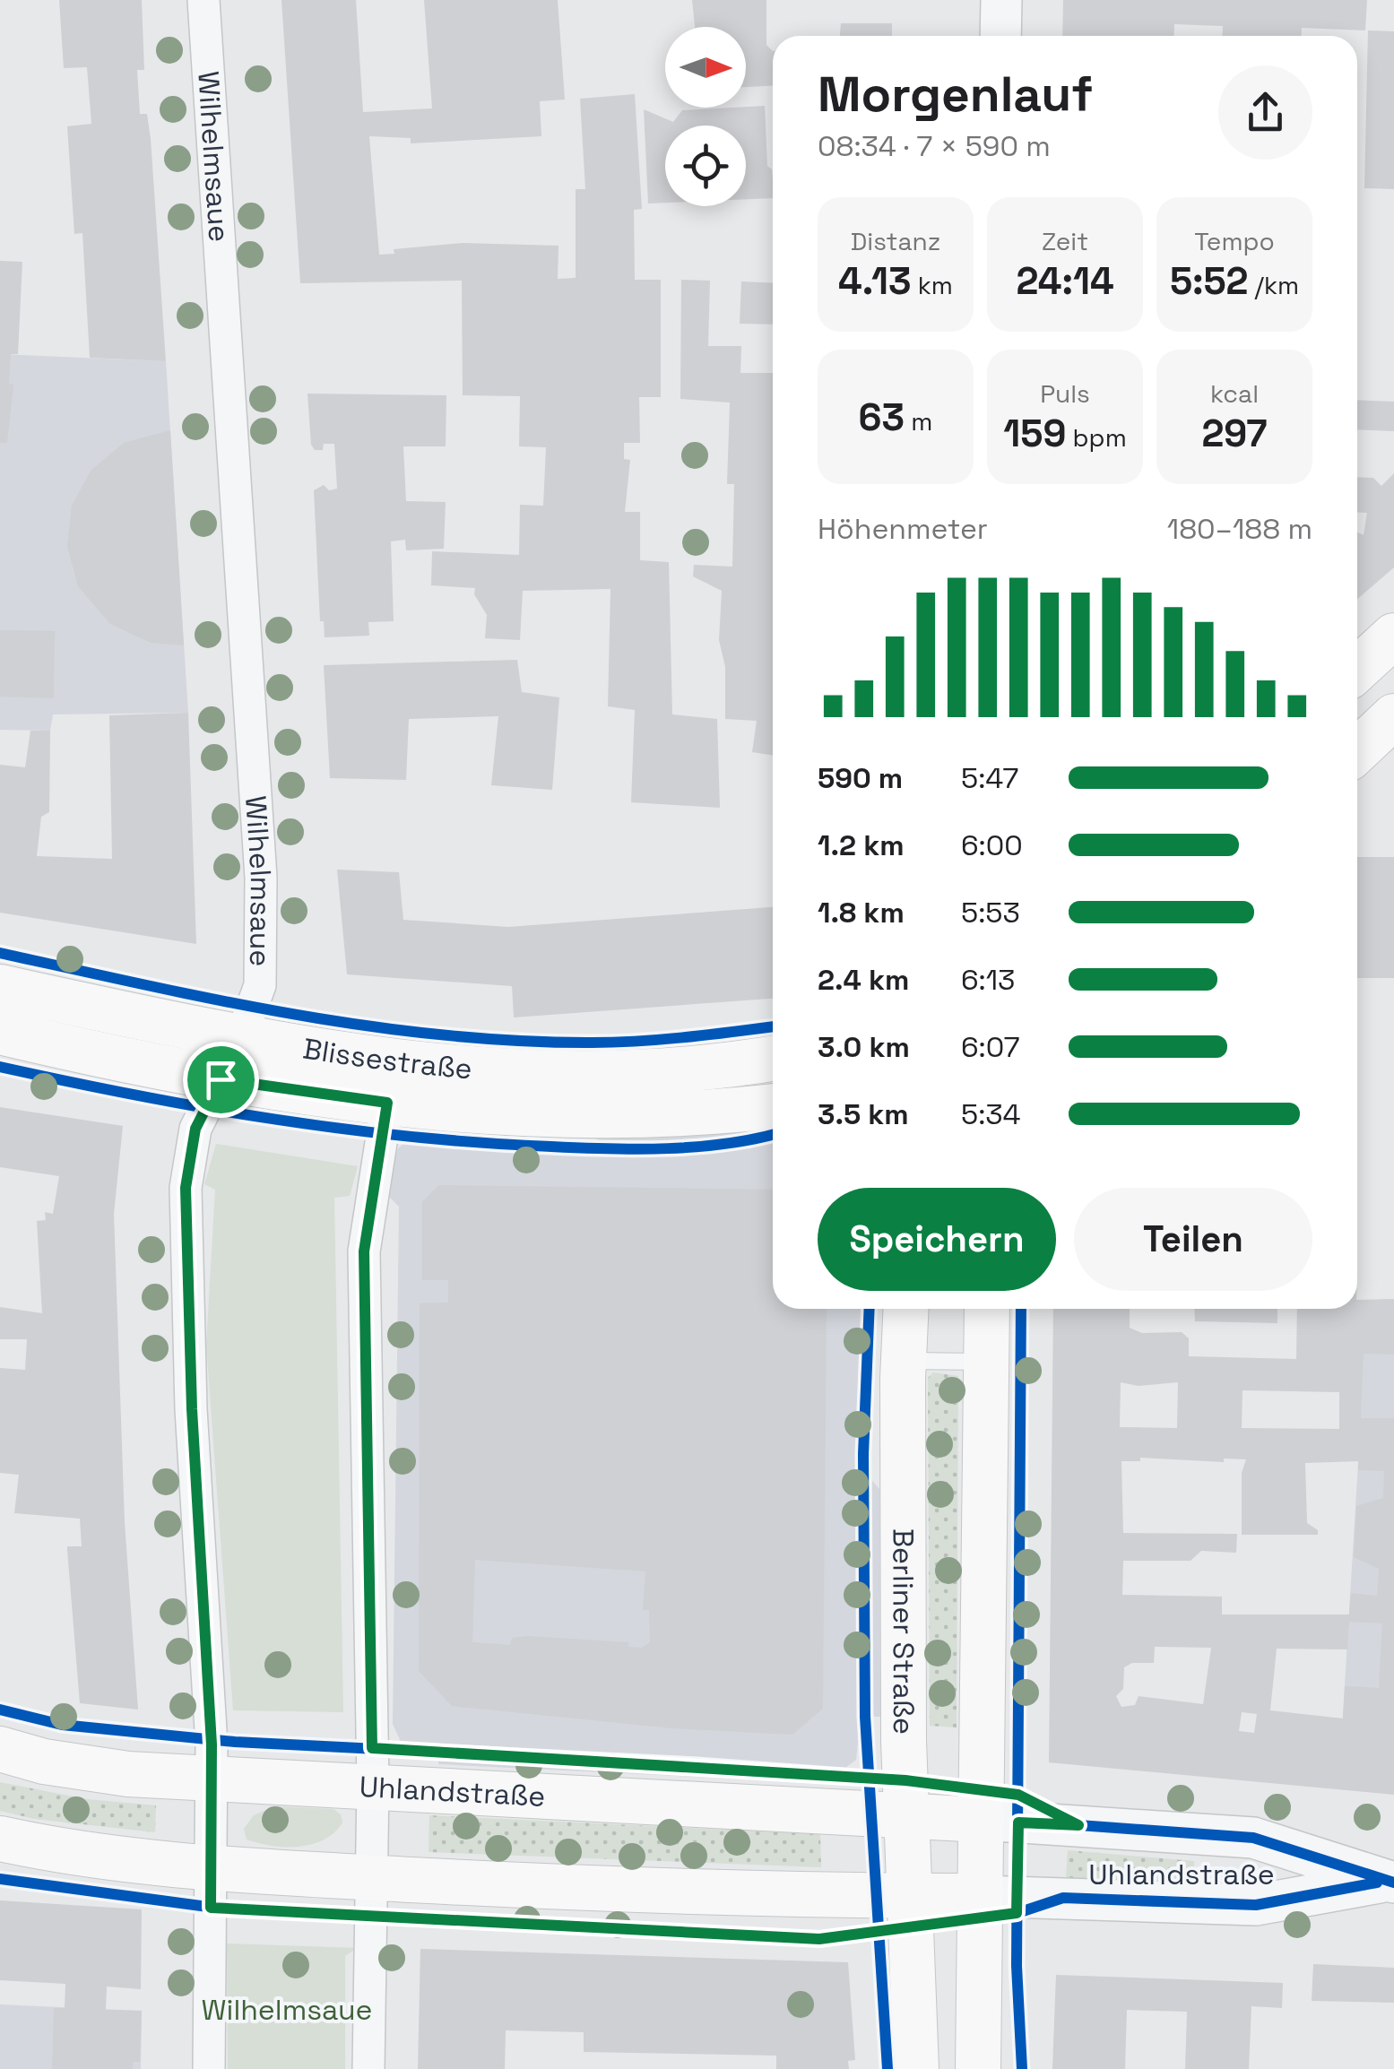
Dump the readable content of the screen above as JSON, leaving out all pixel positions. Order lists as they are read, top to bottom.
{
  "streets": {
    "main road": ["Blissestraße", "Berliner Straße", "Uhlandstraße"],
    "street": ["Wilhelmsaue"]
  },
  "crossings": [
    ["Wilhelmsaue", "Blissestraße"],
    ["Wilhelmsaue", "Uhlandstraße"],
    ["Berliner Straße", "Uhlandstraße"]
  ],
  "parks": ["Wilhelmsaue"],
  "north": "right",
  "page": {
    "heading": ["Morgenlauf", "08:34 · 7 × 590 m"],
    "stats": [
      ["Distanz", "4.13 km"],
      ["Zeit", "24:14"],
      ["Tempo", "5:52 /km"],
      ["63 m"],
      ["Puls", "159 bpm"],
      ["kcal", "297"]
    ],
    "chart": ["Höhenmeter", "180–188 m"],
    "list": [
      {
        "name": "590 m",
        "note": "5:47"
      },
      {
        "name": "1.2 km",
        "note": "6:00"
      },
      {
        "name": "1.8 km",
        "note": "5:53"
      },
      {
        "name": "2.4 km",
        "note": "6:13"
      },
      {
        "name": "3.0 km",
        "note": "6:07"
      },
      {
        "name": "3.5 km",
        "note": "5:34"
      }
    ],
    "buttons": ["Speichern", "Teilen"]
  }
}
